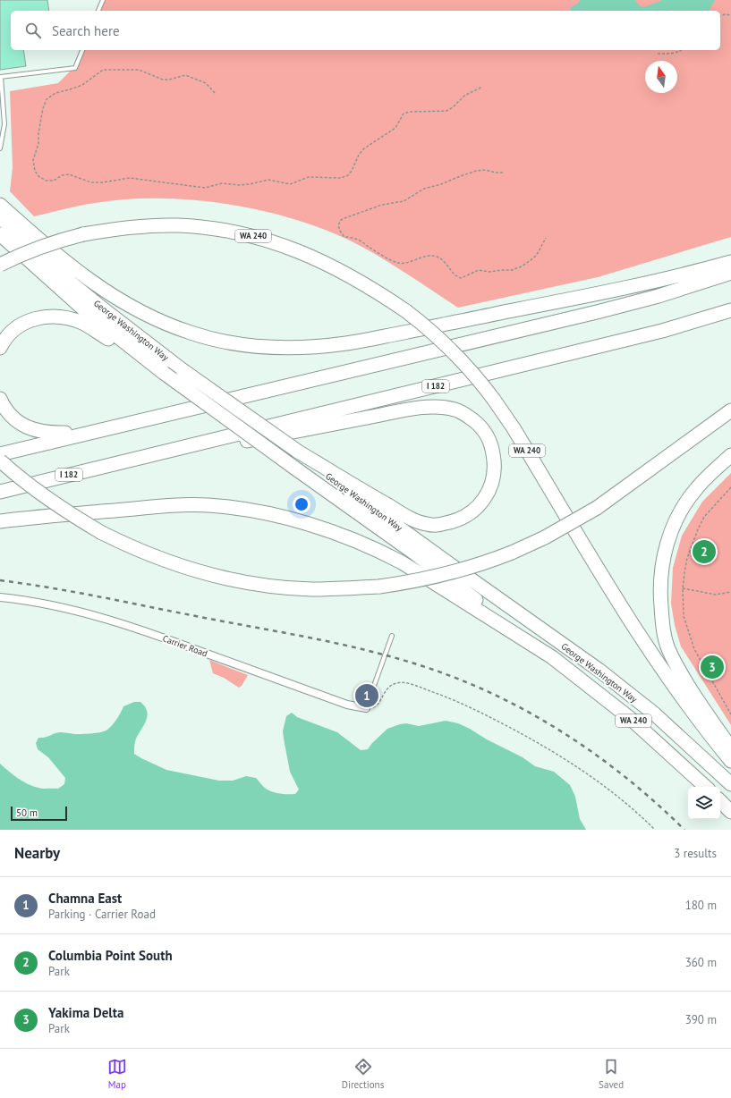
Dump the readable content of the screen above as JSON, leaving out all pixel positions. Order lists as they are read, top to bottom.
{
  "streets": {
    "highway": ["WA 240", "George Washington Way", "I 182"],
    "street": ["Carrier Road"]
  },
  "crossings": [
    ["WA 240", "George Washington Way"]
  ],
  "scale_bar": "50 m",
  "north": "top",
  "page": {
    "search": "Search here",
    "pins": ["2", "3", "1"],
    "scale": "50 m",
    "heading": ["Nearby", "3 results"],
    "list": [
      {
        "mark": "1",
        "name": "Chamna East",
        "note": "Parking · Carrier Road",
        "value": "180 m"
      },
      {
        "mark": "2",
        "name": "Columbia Point South",
        "note": "Park",
        "value": "360 m"
      },
      {
        "mark": "3",
        "name": "Yakima Delta",
        "note": "Park",
        "value": "390 m"
      }
    ],
    "nav": ["Map", "Directions", "Saved"]
  }
}
